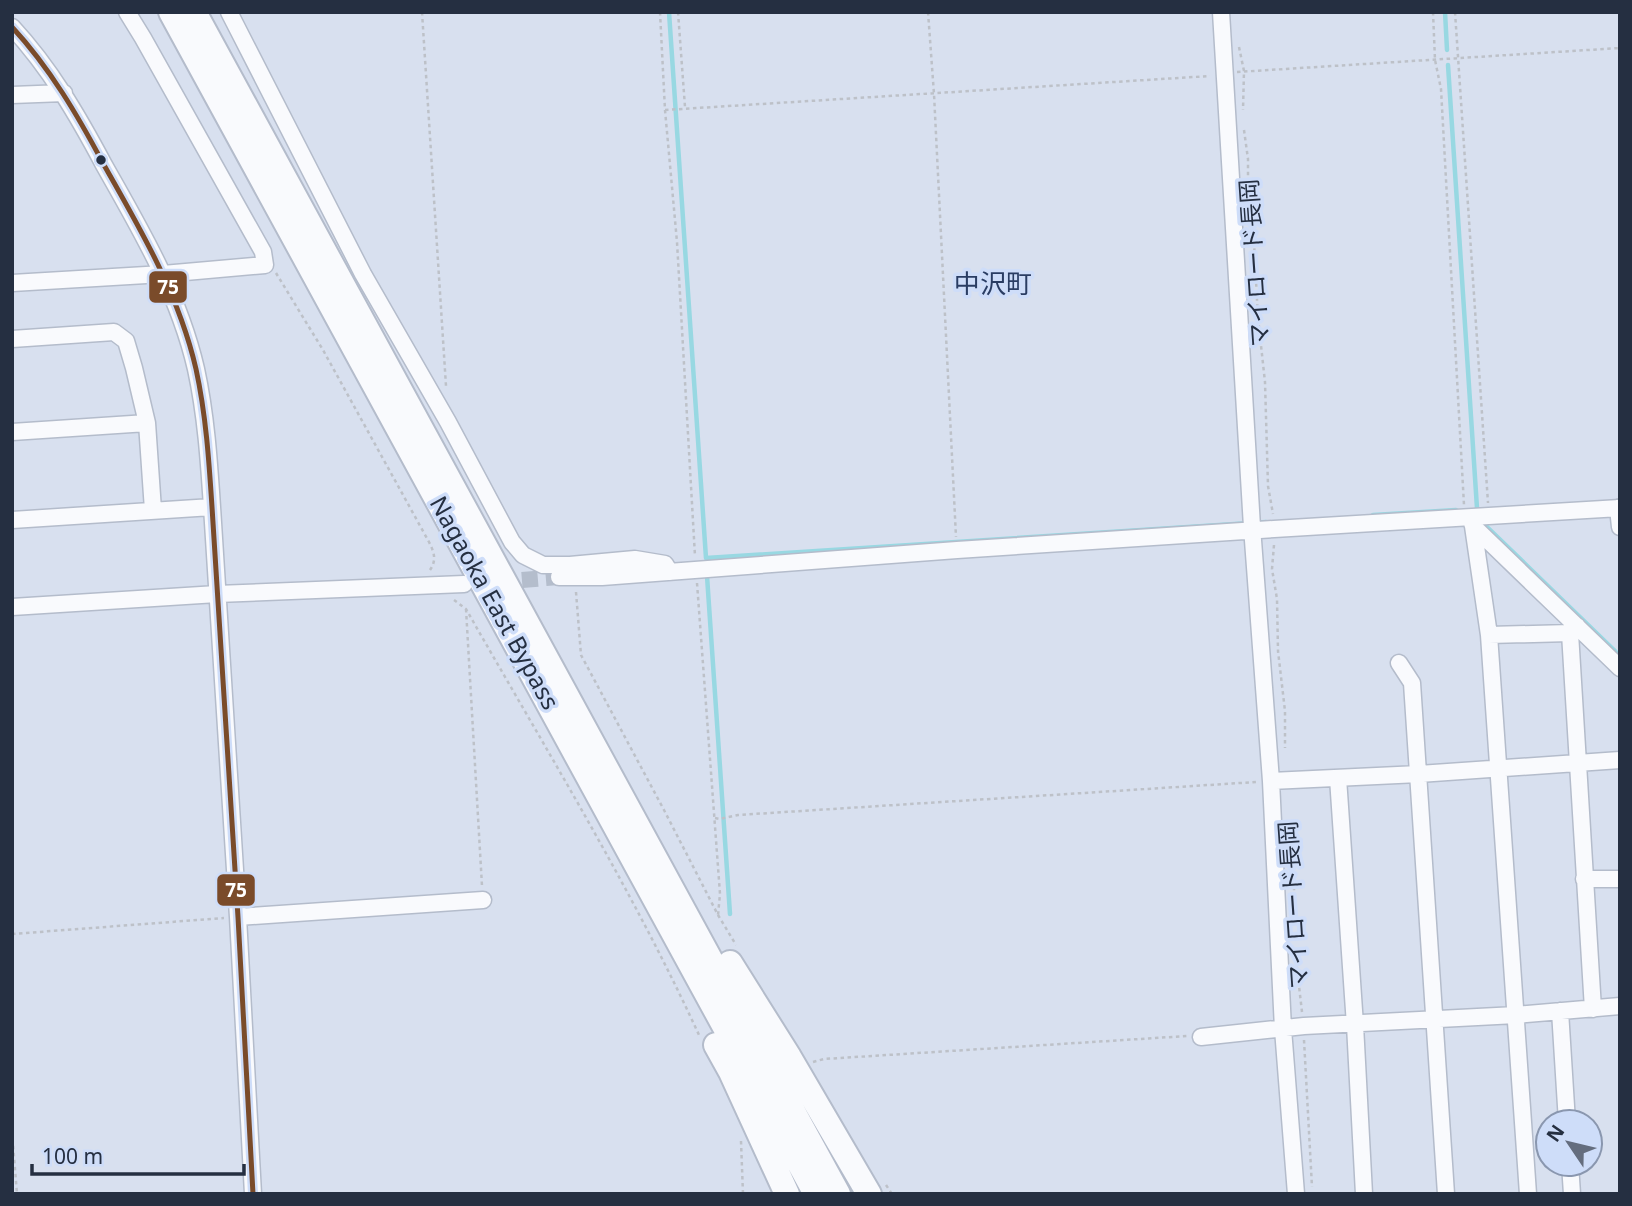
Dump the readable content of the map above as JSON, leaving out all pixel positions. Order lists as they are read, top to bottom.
{
  "streets": {
    "highway": ["Nagaoka East Bypass"],
    "path": ["マイロード長岡"]
  },
  "districts": ["中沢町"],
  "lines": ["transit line 75"],
  "scale_bar": "100 m",
  "north": "top left"
}
